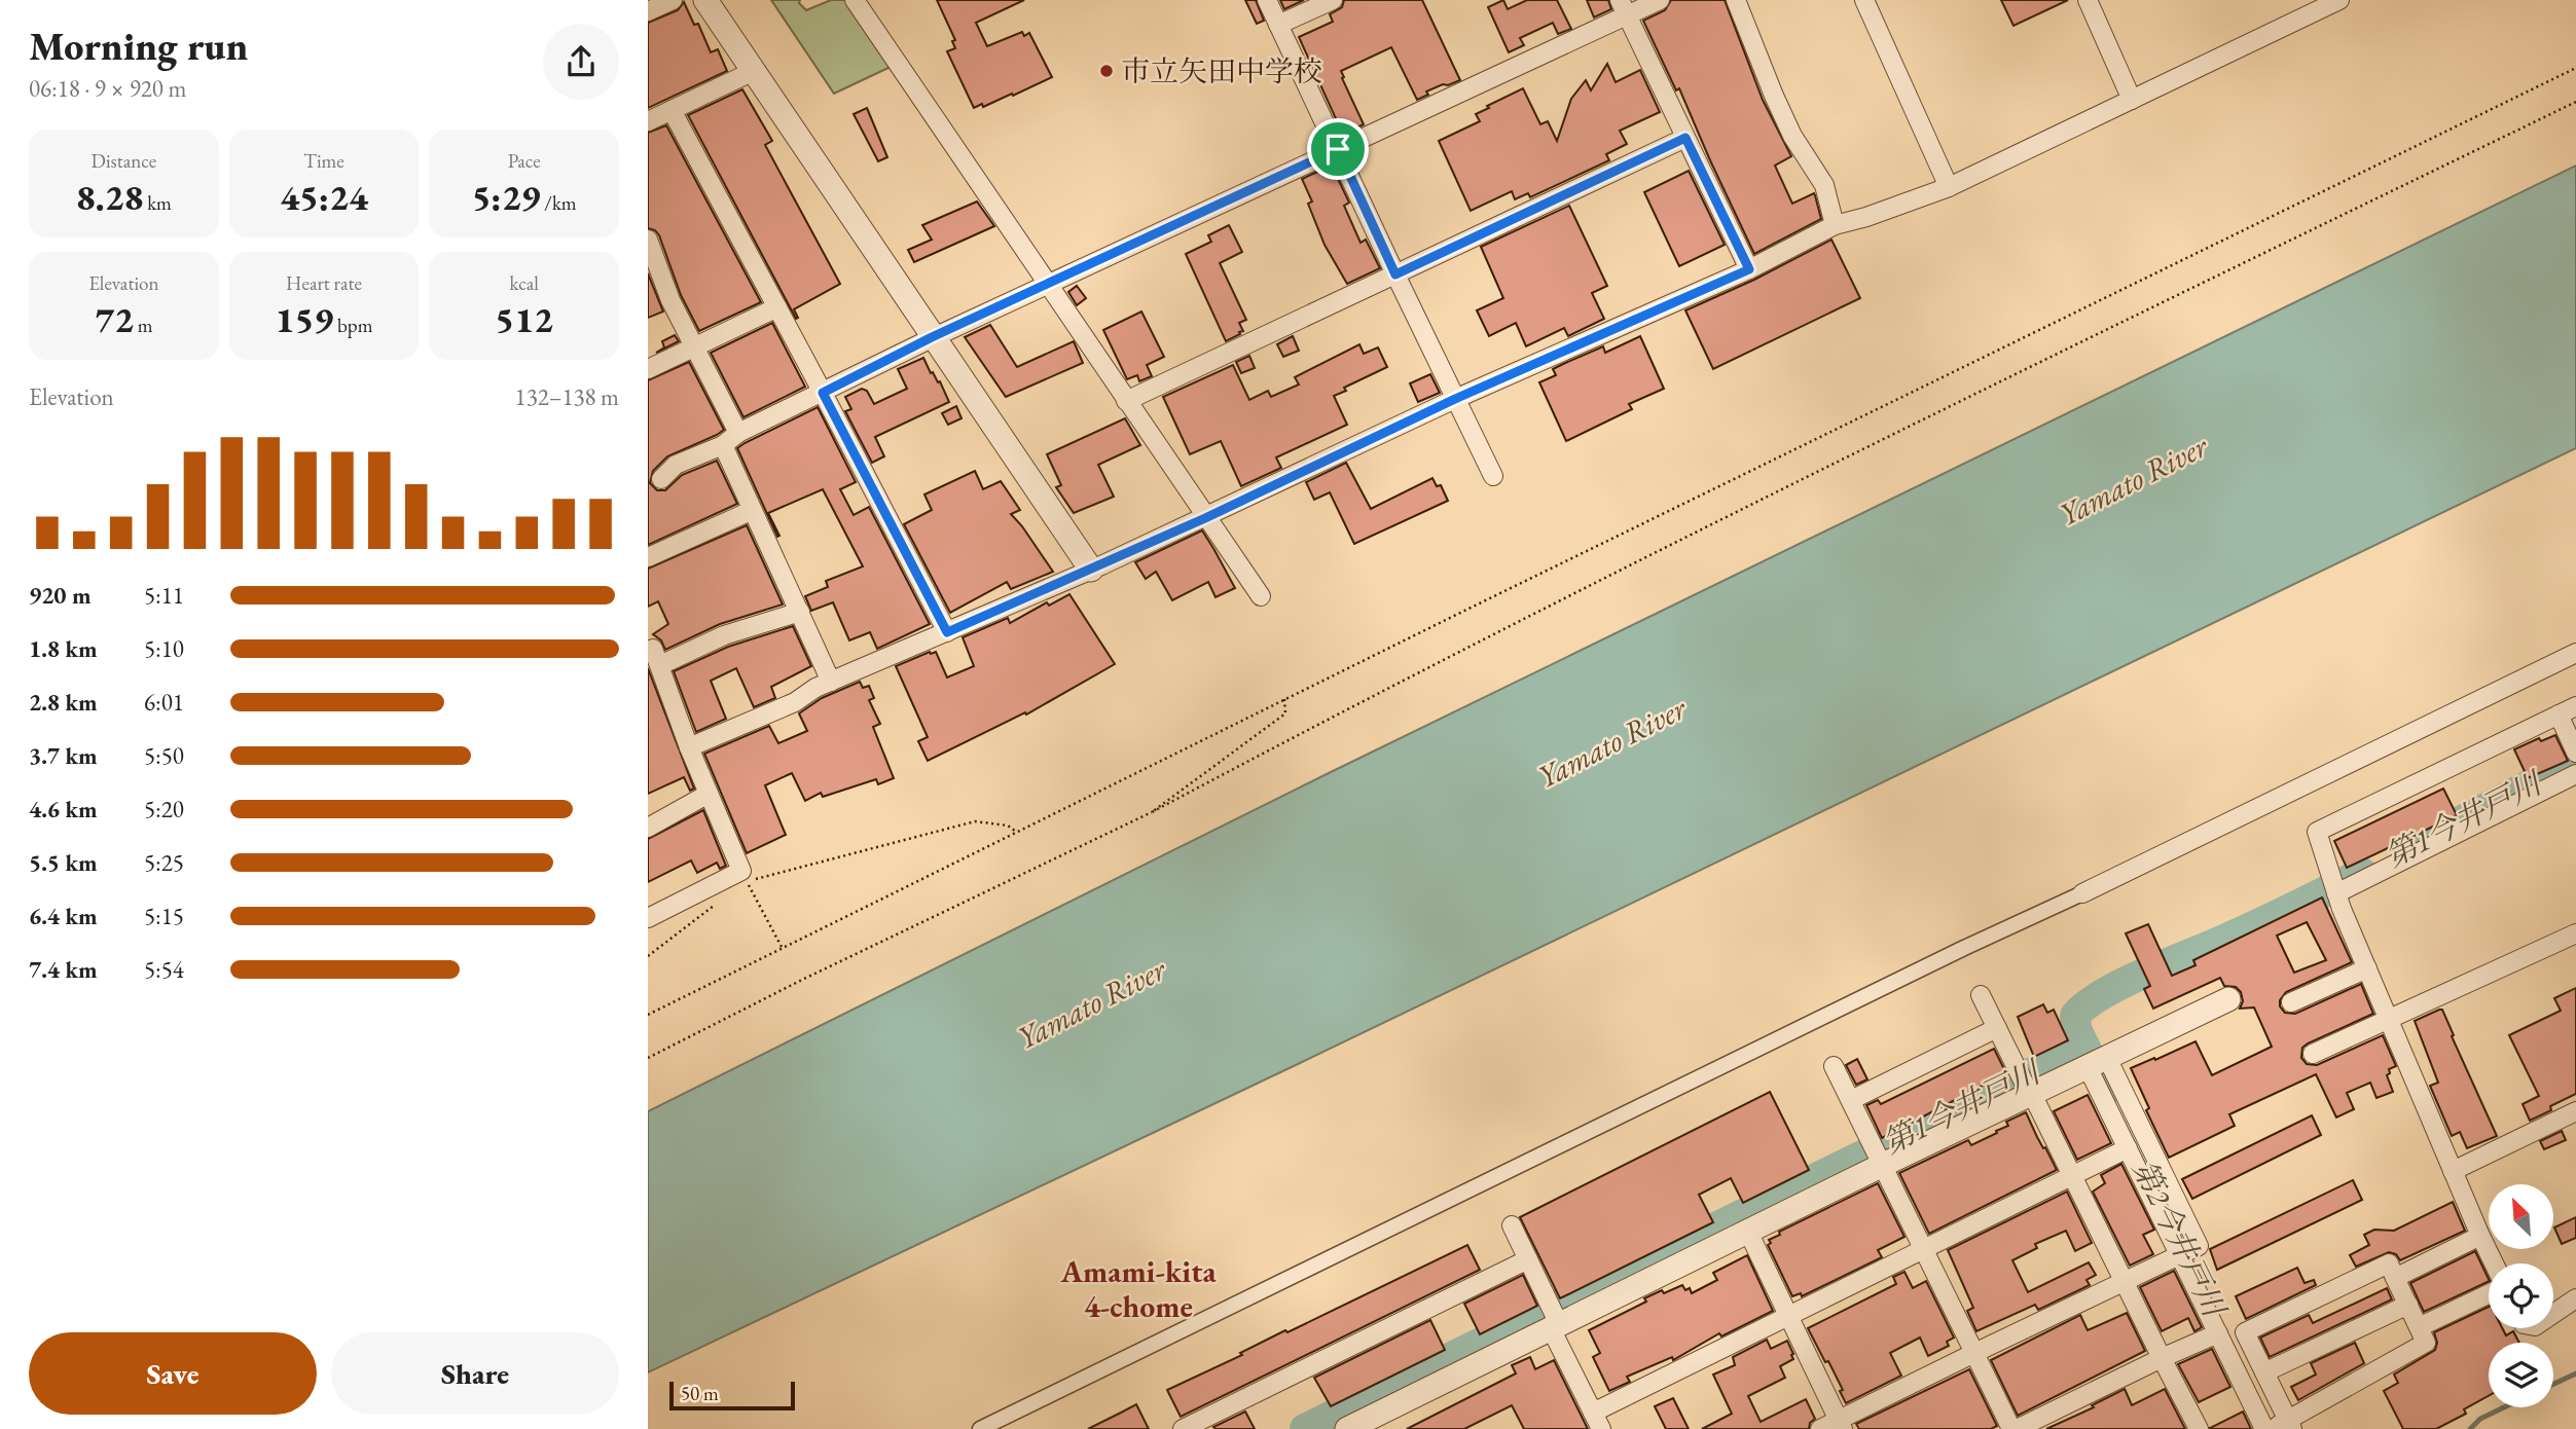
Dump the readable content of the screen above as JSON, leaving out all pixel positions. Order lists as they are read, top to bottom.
{
  "districts": ["Amami-kita 4-chome"],
  "water": ["Yamato River", "第1今井戸川", "第2今井戸川"],
  "places": ["市立矢田中学校"],
  "scale_bar": "50 m",
  "north": "top left",
  "page": {
    "heading": ["Morning run", "06:18 · 9 × 920 m"],
    "stats": [
      ["Distance", "8.28 km"],
      ["Time", "45:24"],
      ["Pace", "5:29 /km"],
      ["Elevation", "72 m"],
      ["Heart rate", "159 bpm"],
      ["kcal", "512"]
    ],
    "chart": ["Elevation", "132–138 m"],
    "list": [
      {
        "name": "920 m",
        "note": "5:11"
      },
      {
        "name": "1.8 km",
        "note": "5:10"
      },
      {
        "name": "2.8 km",
        "note": "6:01"
      },
      {
        "name": "3.7 km",
        "note": "5:50"
      },
      {
        "name": "4.6 km",
        "note": "5:20"
      },
      {
        "name": "5.5 km",
        "note": "5:25"
      },
      {
        "name": "6.4 km",
        "note": "5:15"
      },
      {
        "name": "7.4 km",
        "note": "5:54"
      }
    ],
    "buttons": ["Save", "Share"],
    "scale": "50 m"
  }
}
